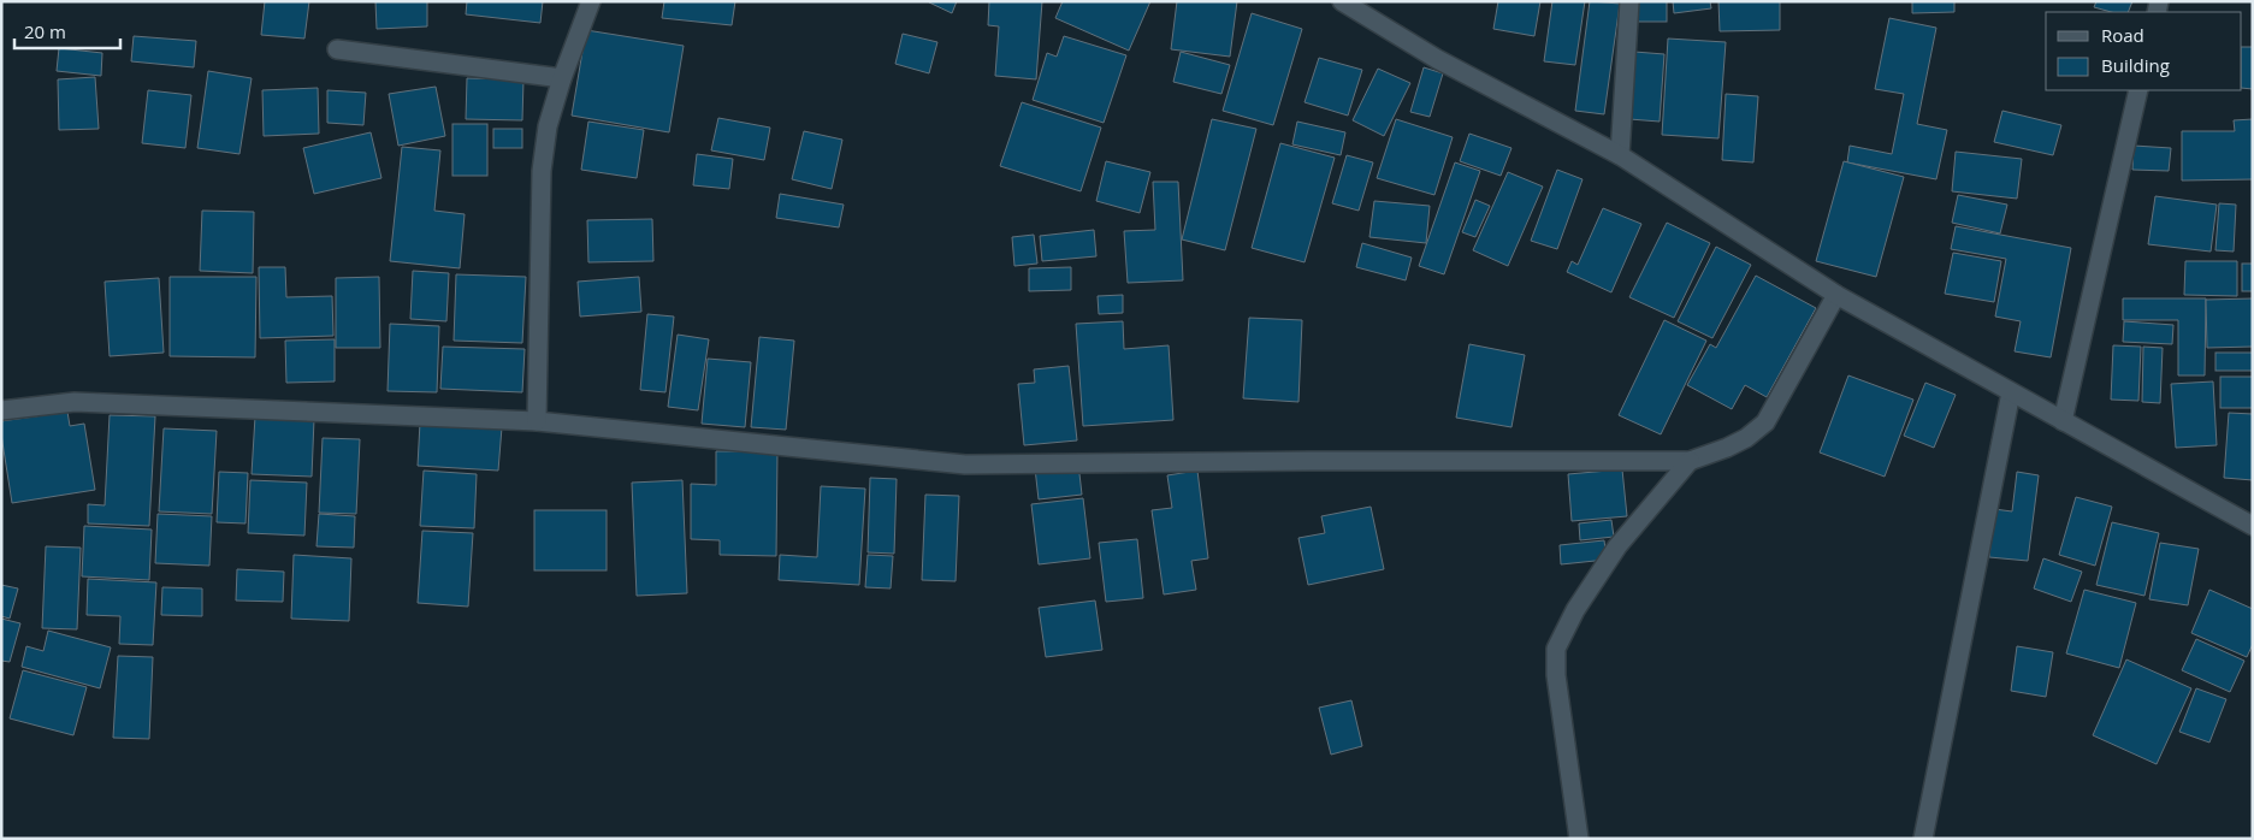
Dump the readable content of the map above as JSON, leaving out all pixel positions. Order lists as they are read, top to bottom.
{
  "legend": ["Road", "Building"],
  "scale_bar": "20 m"
}
